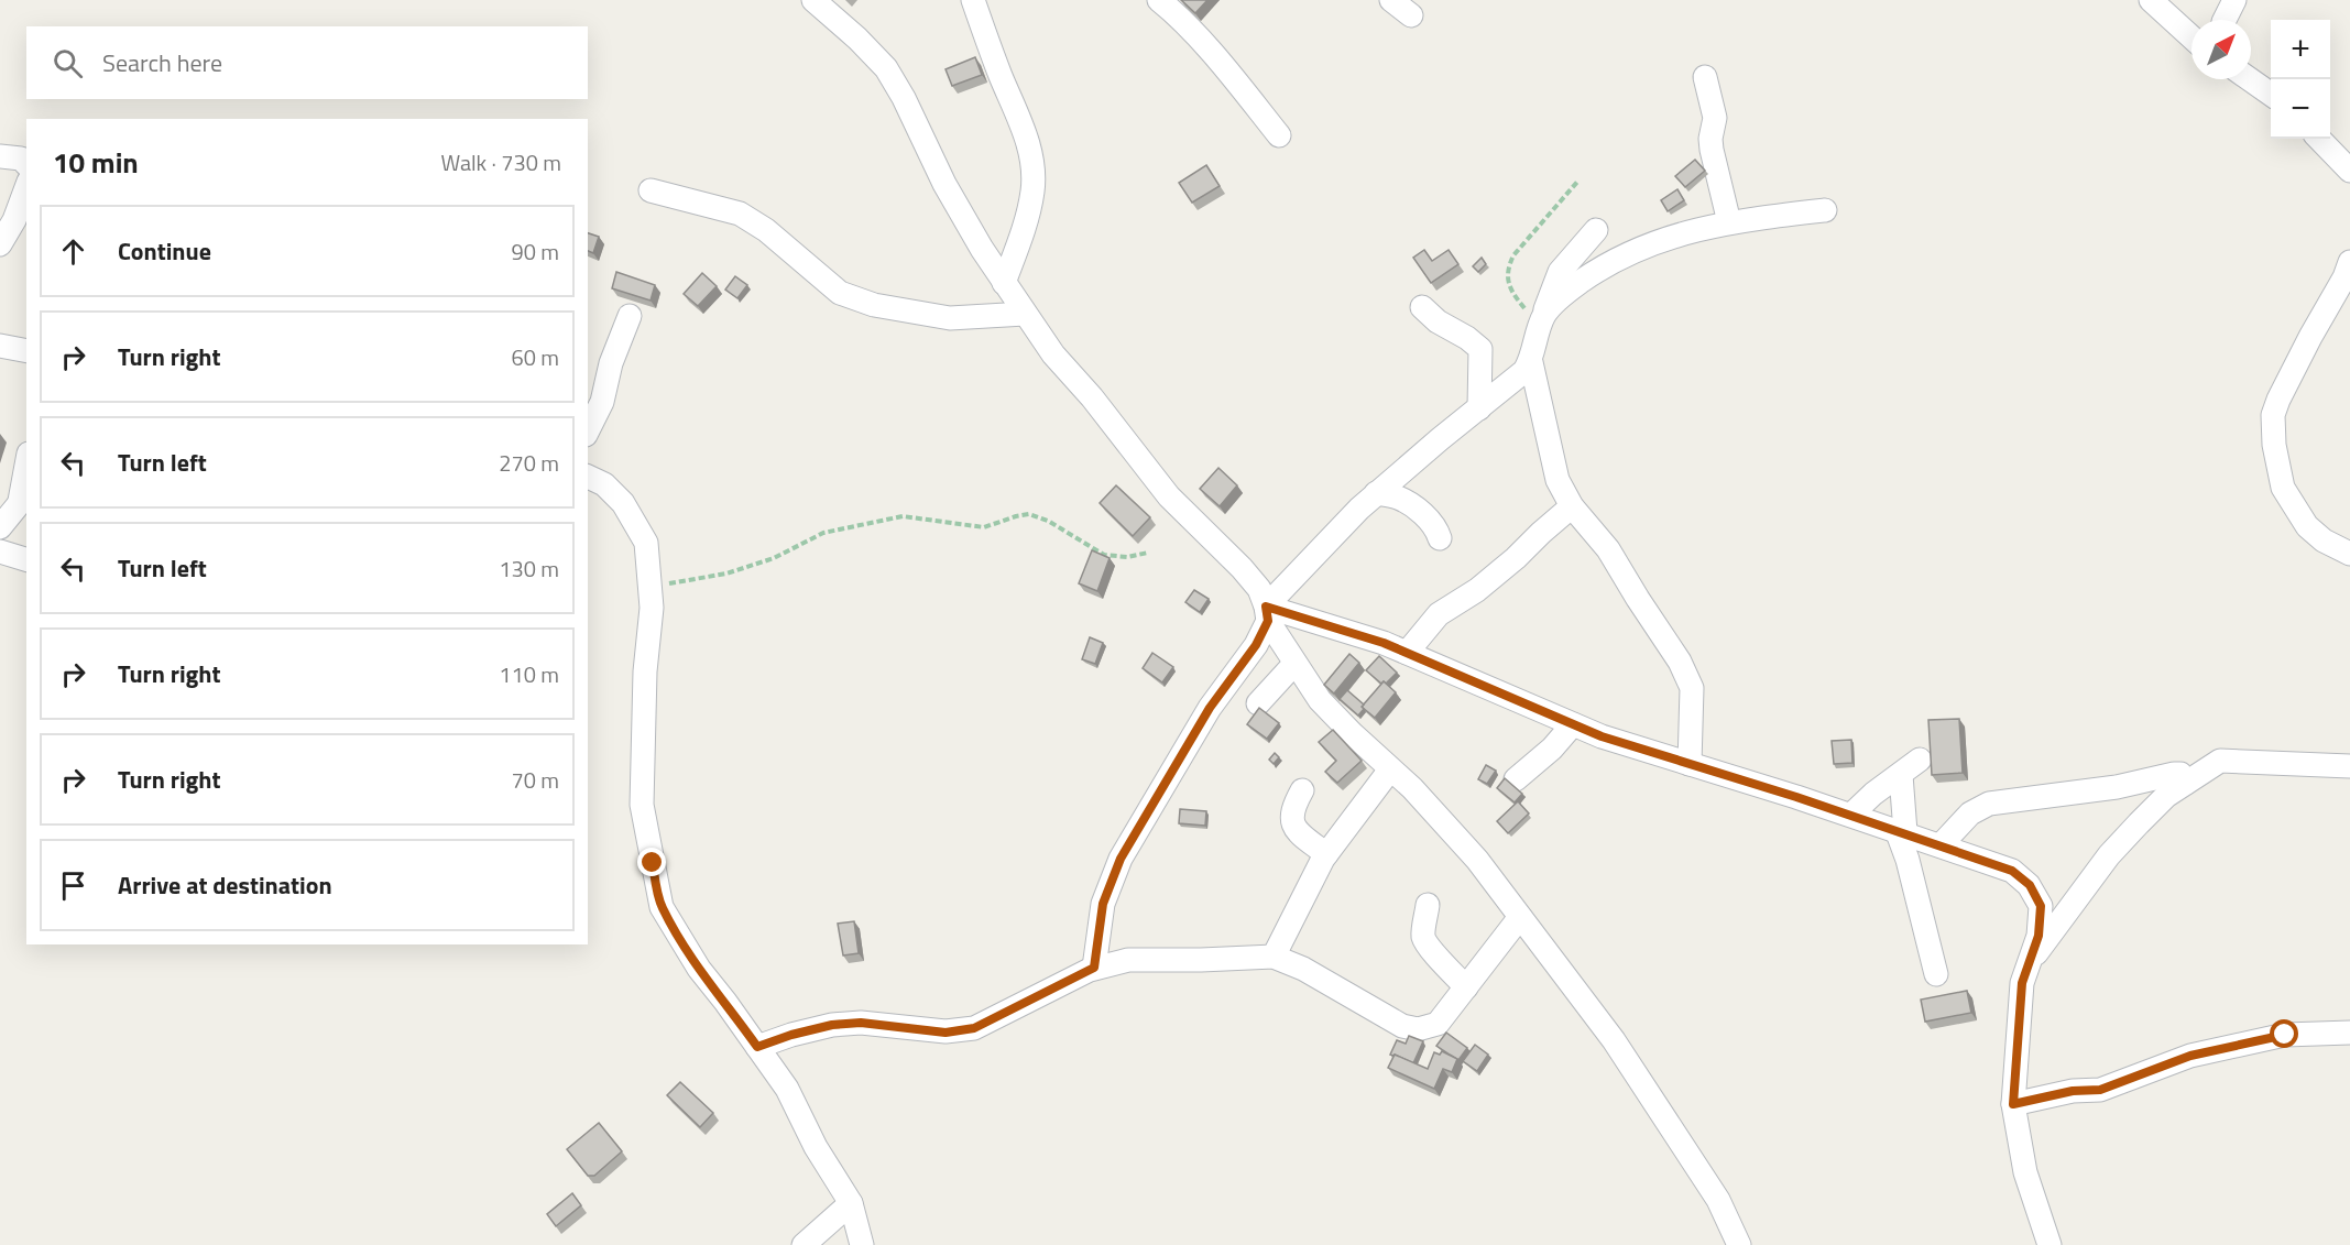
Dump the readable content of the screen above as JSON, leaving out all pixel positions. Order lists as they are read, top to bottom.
{
  "north": "top right",
  "page": {
    "map_buttons": ["+", "−"],
    "search": "Search here",
    "heading": ["10 min", "Walk · 730 m"],
    "list": [
      ["Continue", "90 m"],
      ["Turn right", "60 m"],
      ["Turn left", "270 m"],
      ["Turn left", "130 m"],
      ["Turn right", "110 m"],
      ["Turn right", "70 m"],
      "Arrive at destination"
    ]
  }
}
